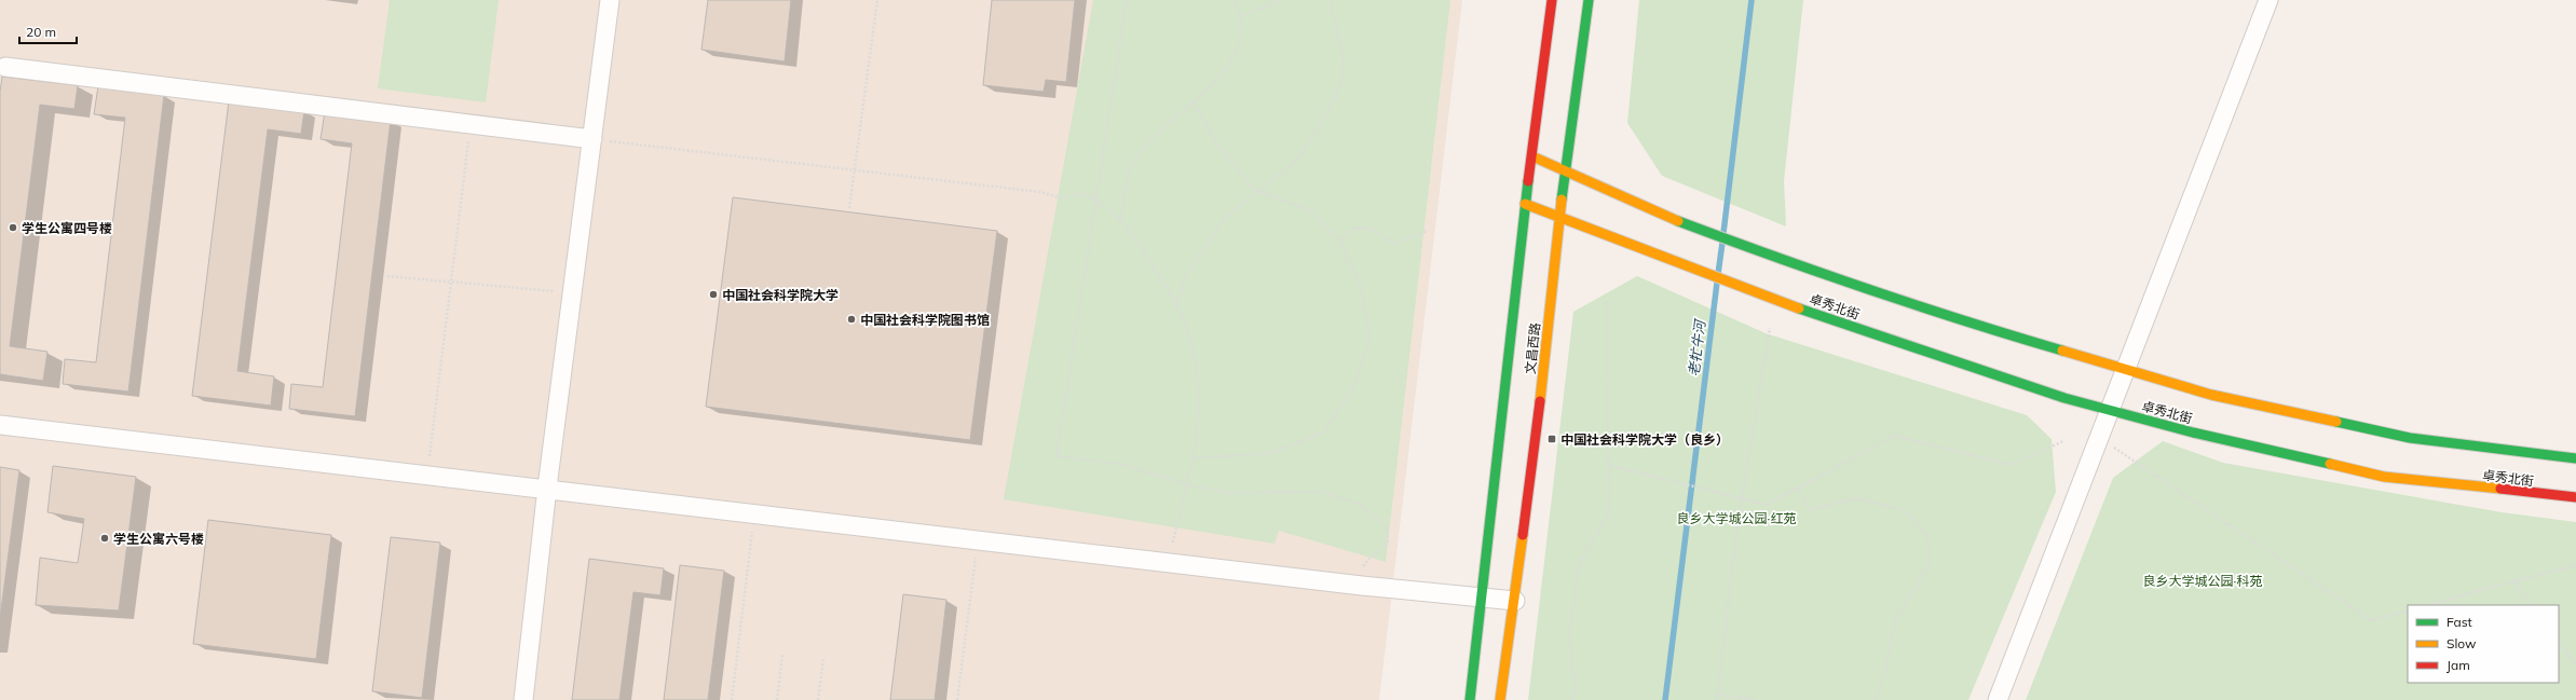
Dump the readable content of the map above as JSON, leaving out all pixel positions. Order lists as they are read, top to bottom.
{
  "streets": {
    "main road": ["卓秀北街", "文昌西路"]
  },
  "crossings": [
    ["卓秀北街", "文昌西路"]
  ],
  "water": ["老牤牛河"],
  "parks": ["良乡大学城公园·红苑", "良乡大学城公园·科苑"],
  "places": {
    "other": [
      "学生公寓四号楼",
      "中国社会科学院大学",
      "中国社会科学院图书馆",
      "学生公寓六号楼"
    ],
    "transit": ["中国社会科学院大学（良乡）"]
  },
  "legend": ["Fast", "Slow", "Jam"],
  "scale_bar": "20 m"
}
